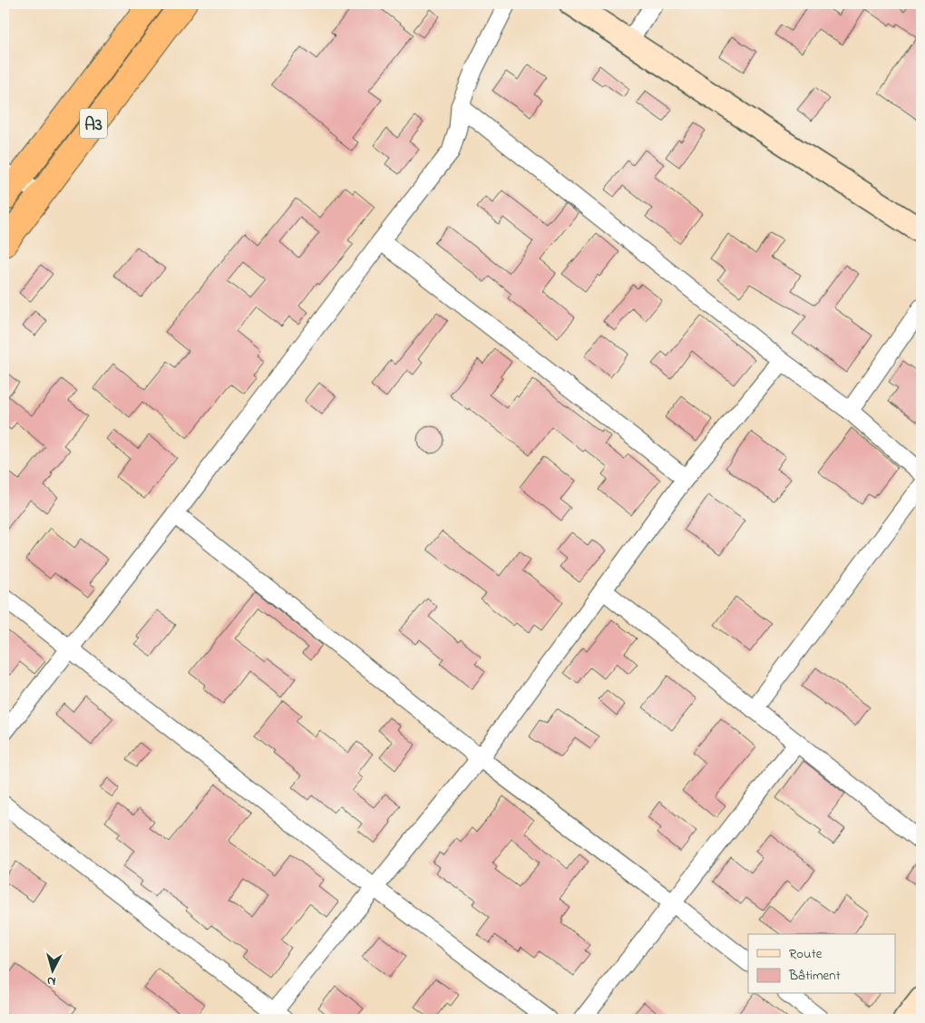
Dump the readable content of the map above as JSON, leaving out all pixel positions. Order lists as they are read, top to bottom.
{
  "streets": {
    "highway": ["A3"]
  },
  "legend": ["Route", "Bâtiment"],
  "north": "bottom"
}
